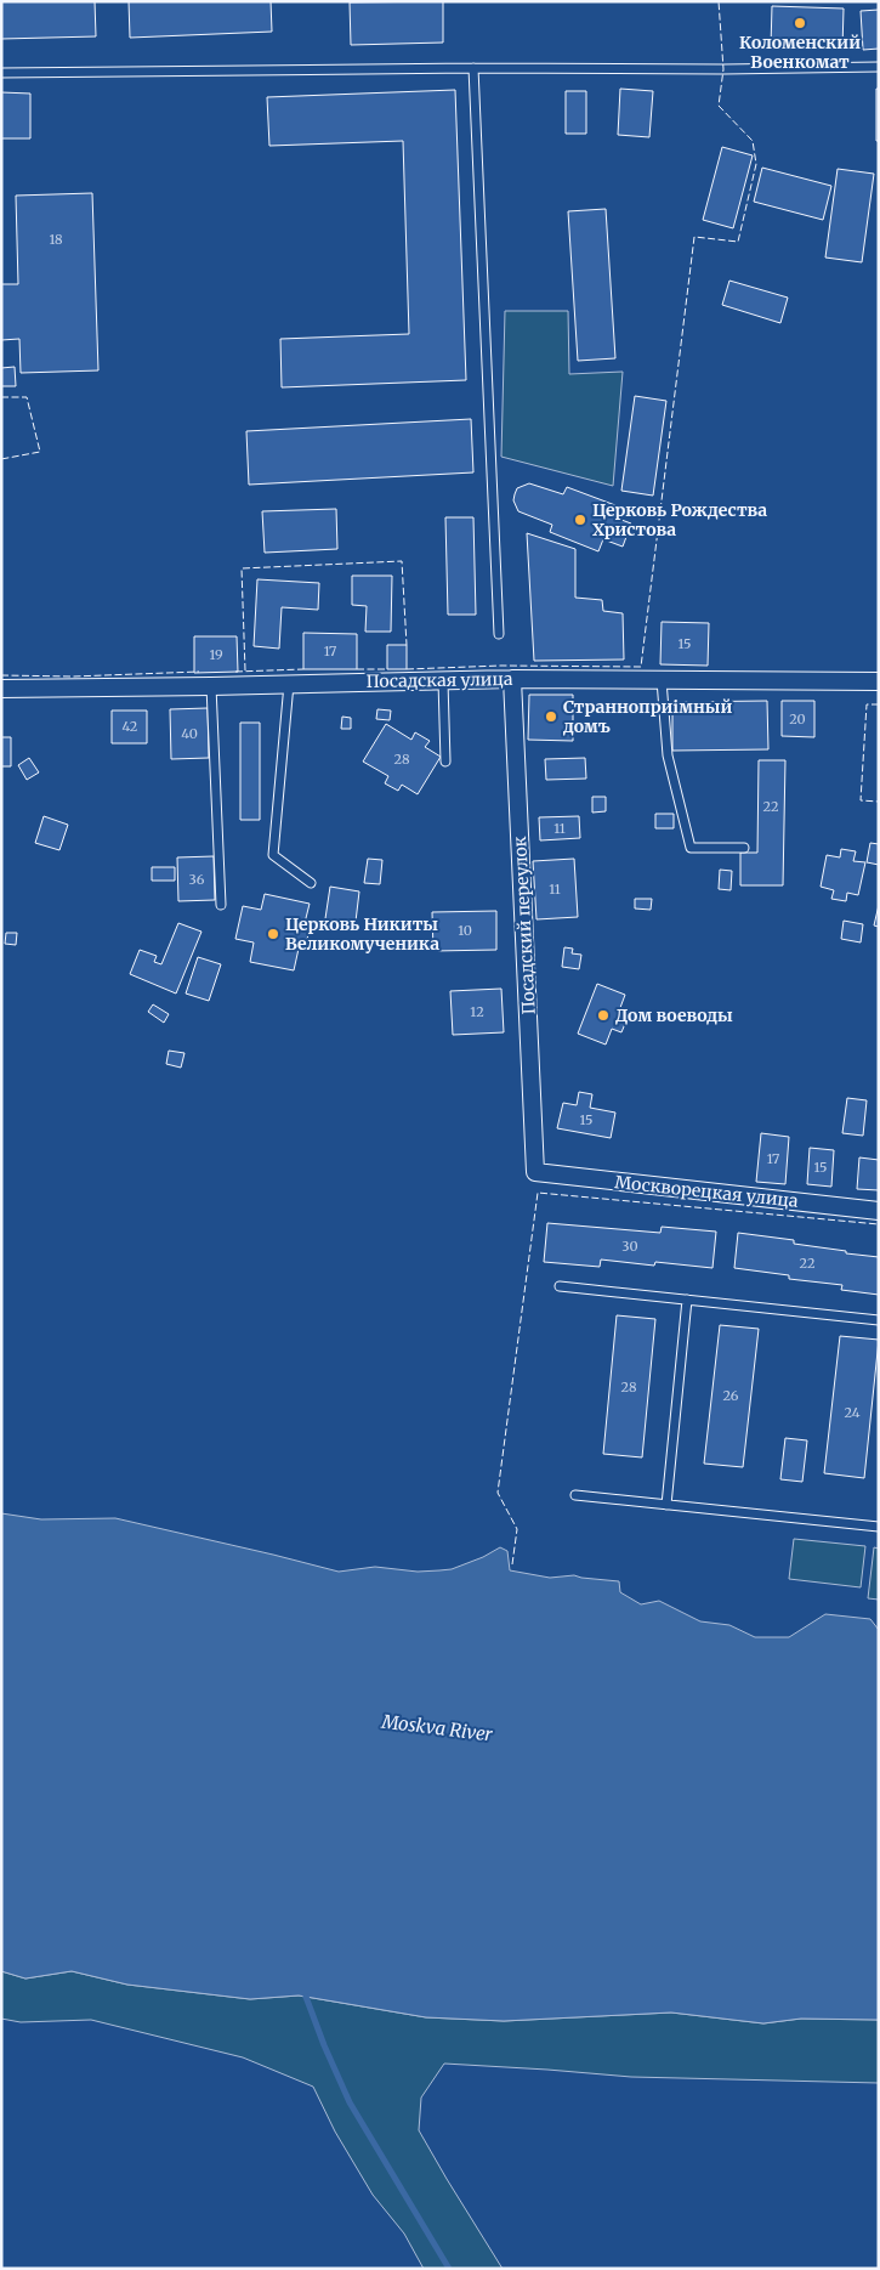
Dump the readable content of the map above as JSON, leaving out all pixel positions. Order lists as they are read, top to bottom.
{
  "streets": {
    "street": ["Посадская улица", "Посадский переулок", "Москворецкая улица"]
  },
  "crossings": [
    ["Посадская улица", "Посадский переулок"],
    ["Посадский переулок", "Москворецкая улица"]
  ],
  "water": ["Moskva River"],
  "places": [
    "Коломенский Военкомат",
    "Церковь Рождества Христова",
    "Странноприiмный домъ",
    "Церковь Никиты Великомученика",
    "Дом воеводы"
  ],
  "house_numbers": [
    "18",
    "15",
    "17",
    "19",
    "20",
    "42",
    "40",
    "28",
    "22",
    "11",
    "36",
    "11",
    "10",
    "12",
    "15",
    "17",
    "15",
    "30",
    "22",
    "28",
    "26",
    "24"
  ]
}
